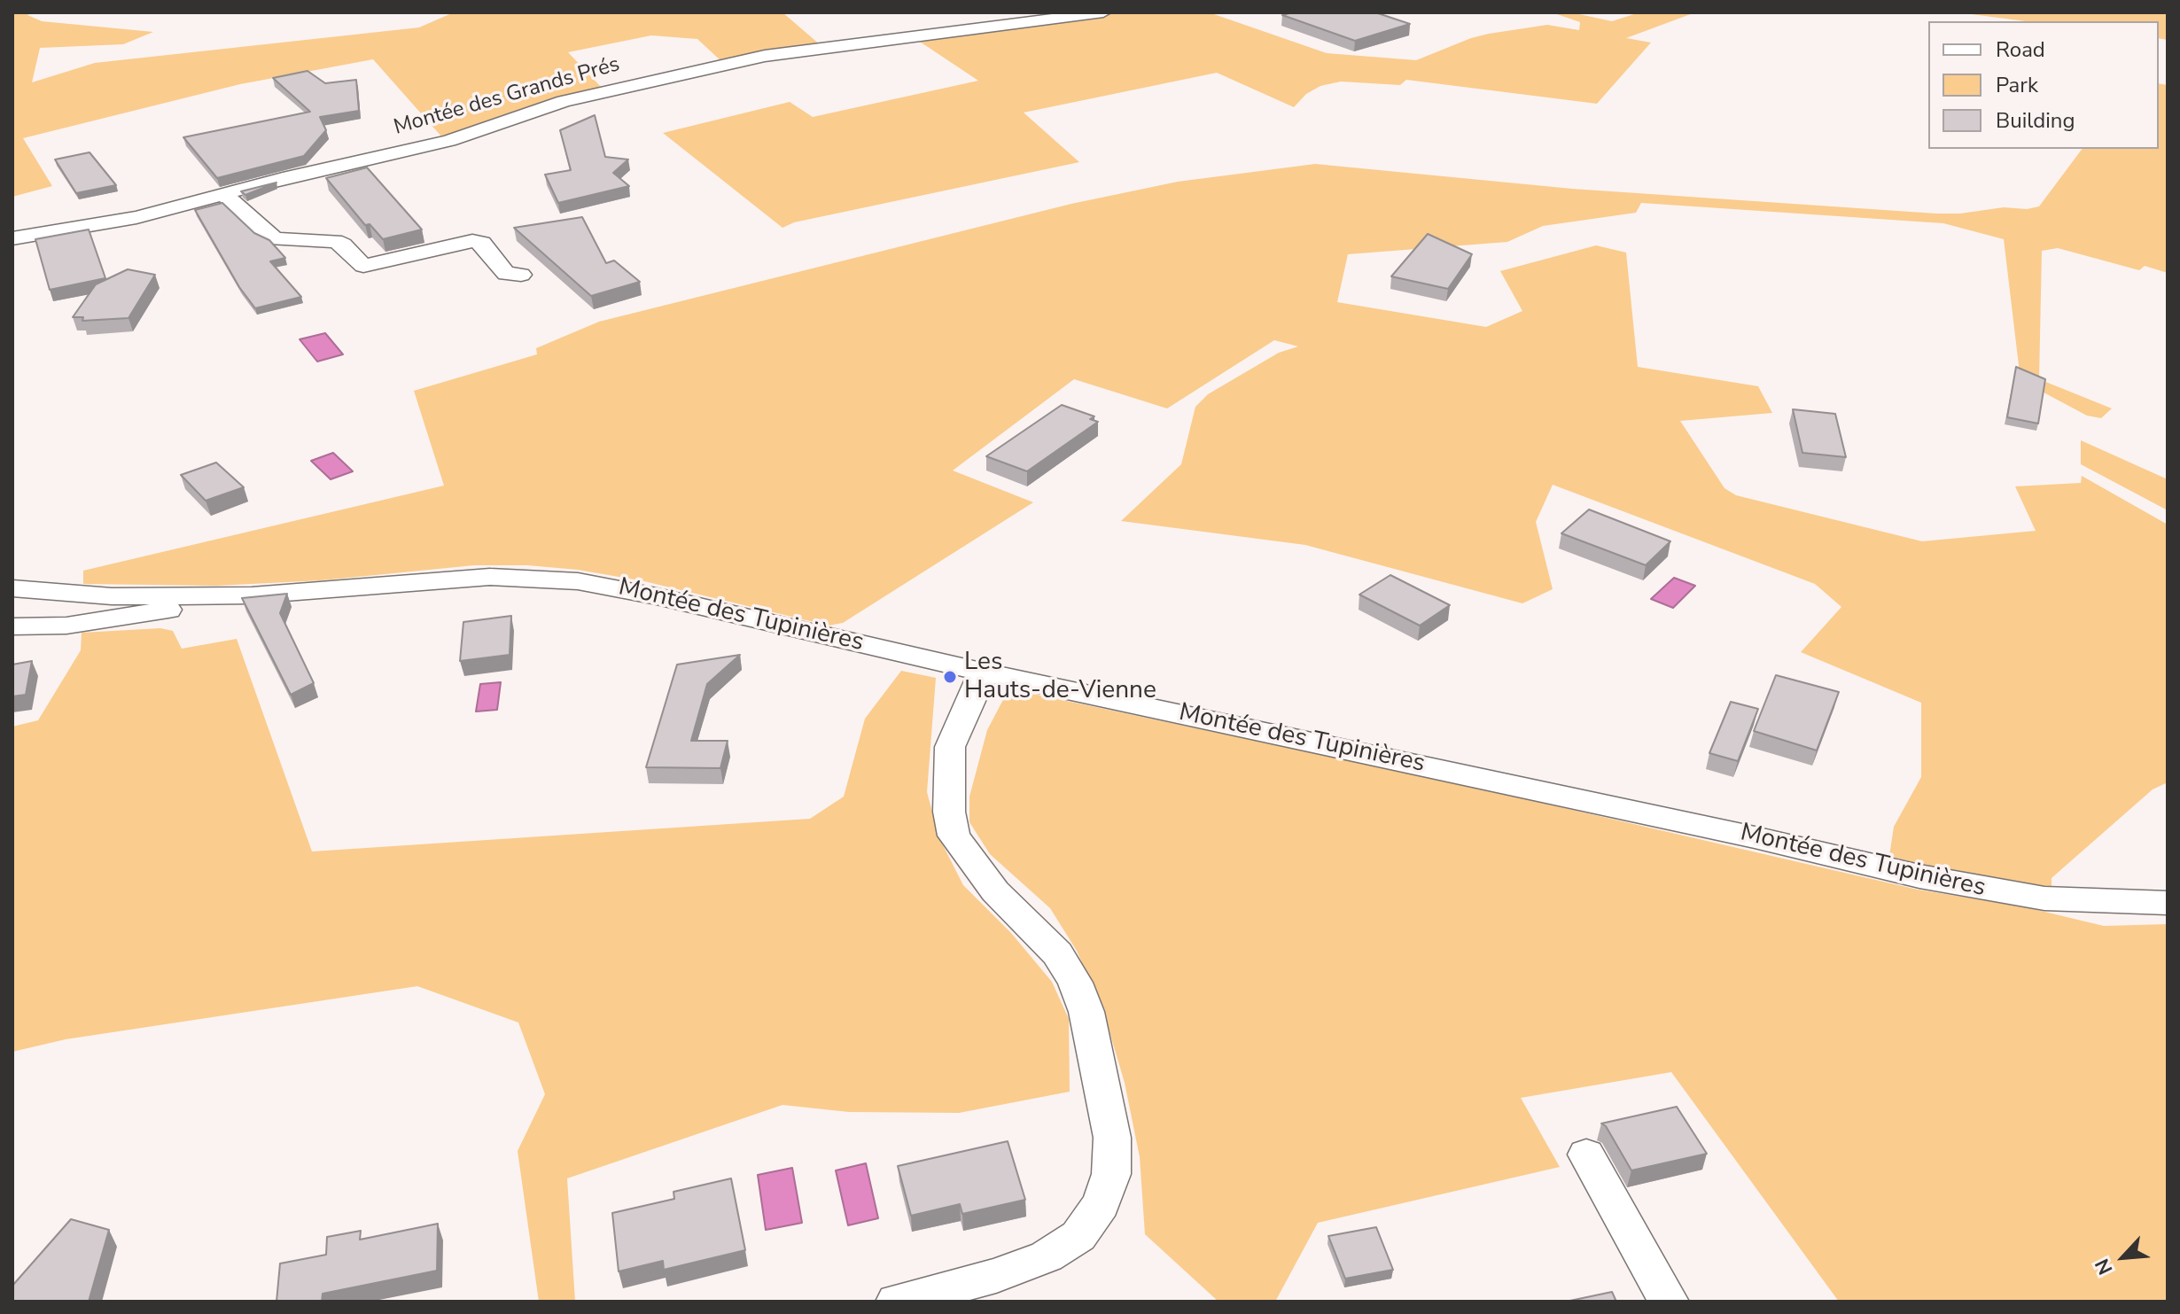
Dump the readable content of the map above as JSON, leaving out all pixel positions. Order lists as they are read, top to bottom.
{
  "streets": {
    "street": ["Montée des Grands Prés", "Montée des Tupinières"]
  },
  "places": ["Les Hauts-de-Vienne"],
  "legend": ["Road", "Park", "Building"],
  "north": "bottom left"
}
